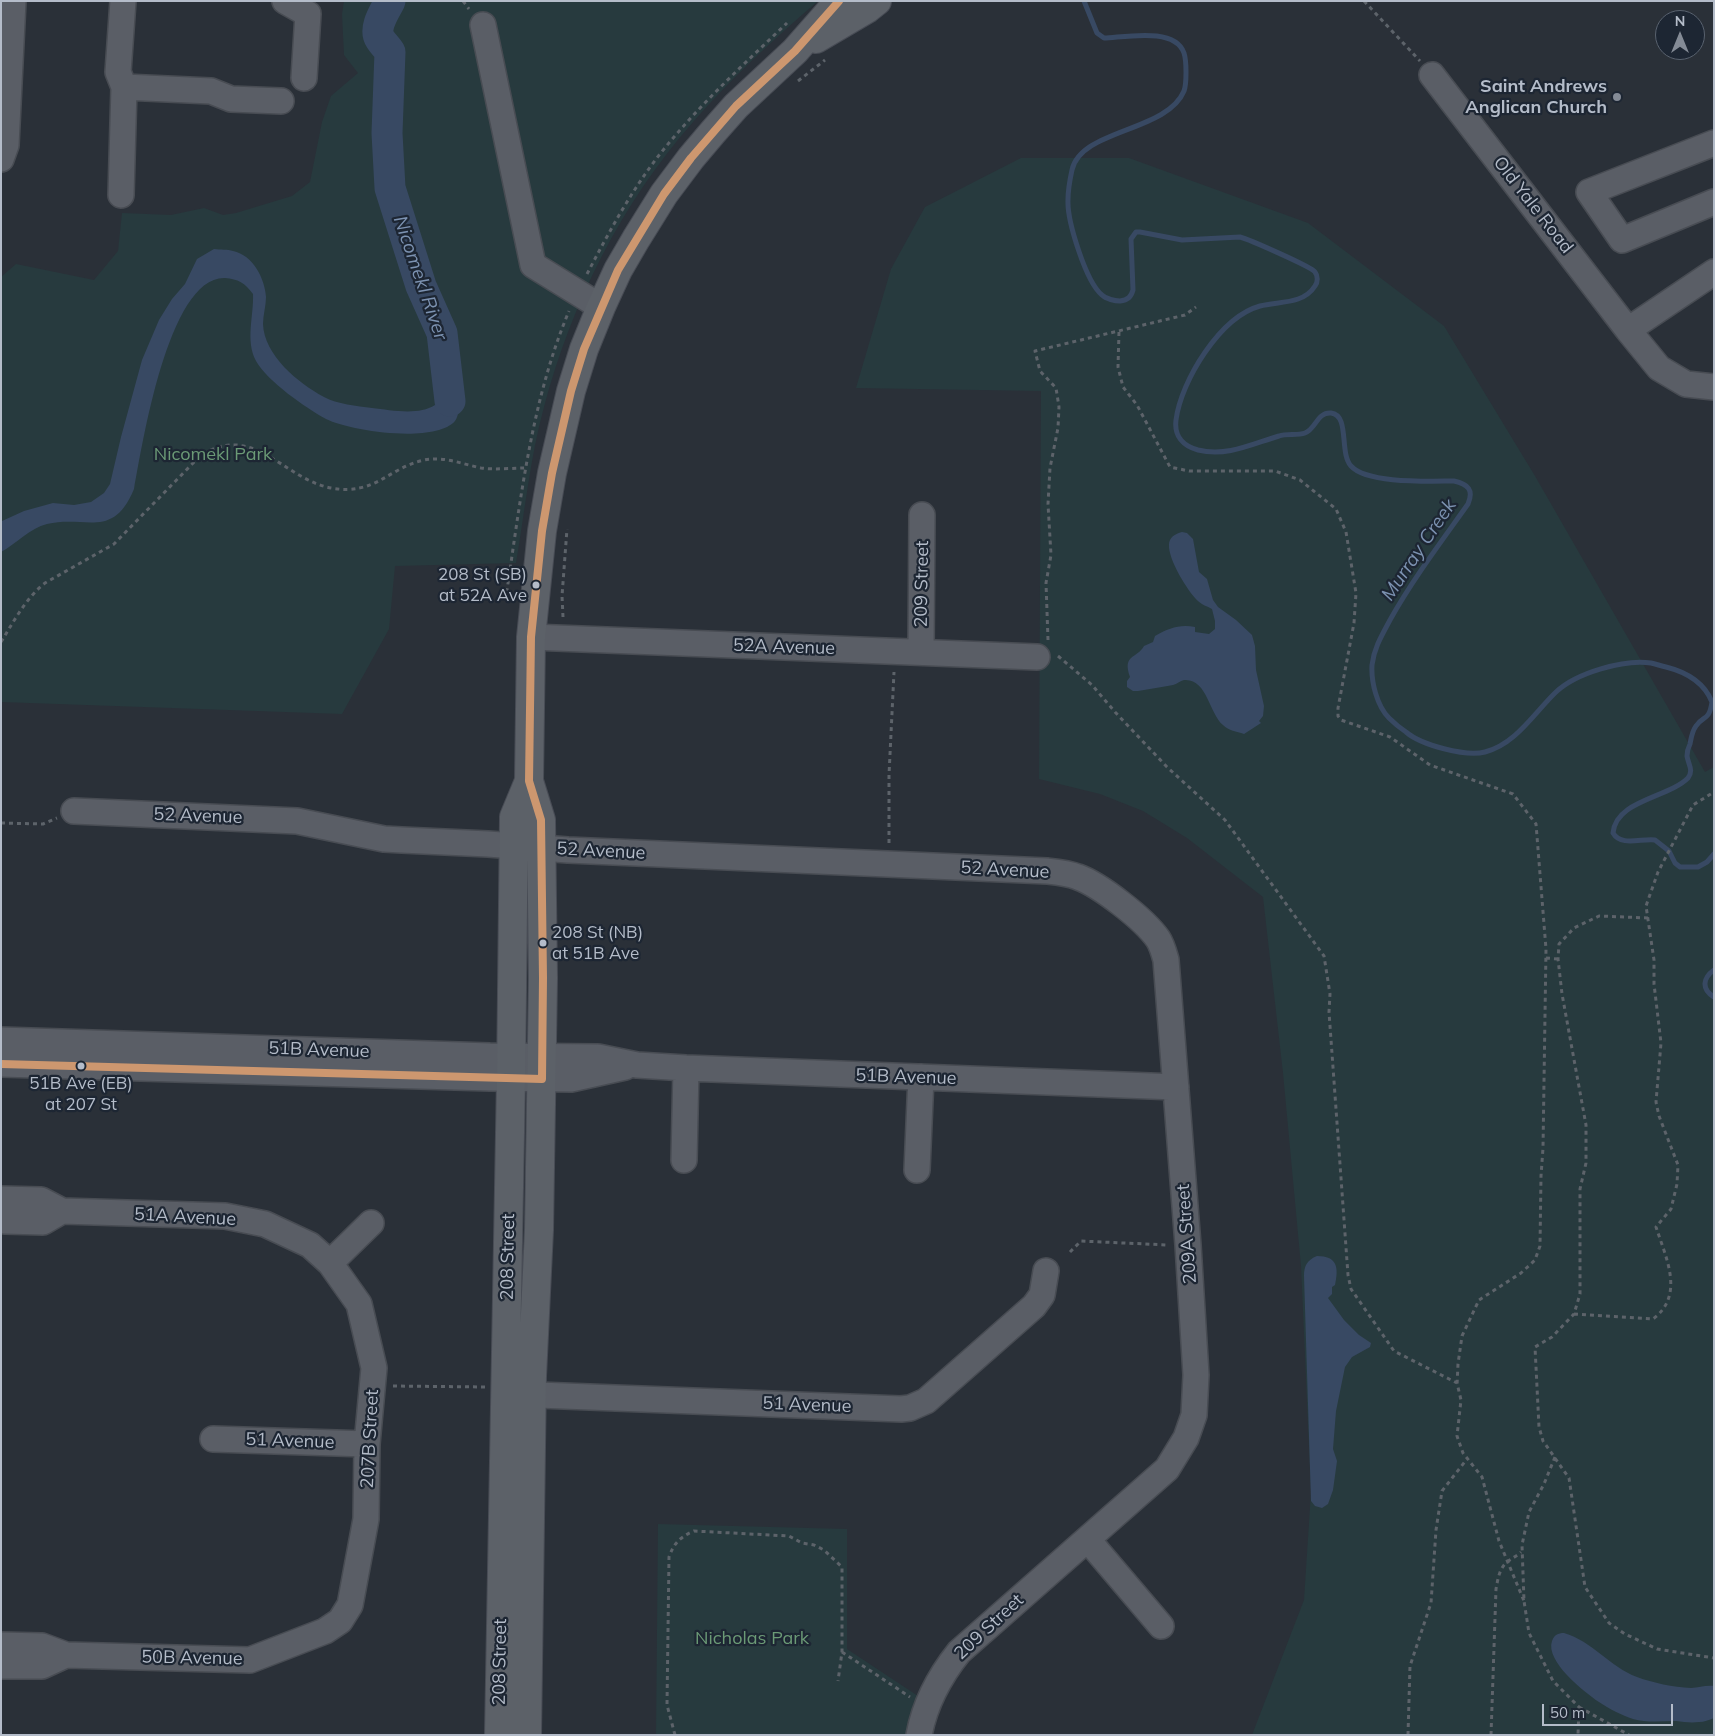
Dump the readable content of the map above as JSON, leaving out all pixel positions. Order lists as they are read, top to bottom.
{
  "streets": {
    "main road": ["208 Street"],
    "street": [
      "Old Yale Road",
      "209 Street",
      "52A Avenue",
      "52 Avenue",
      "51B Avenue",
      "51A Avenue",
      "209A Street",
      "51 Avenue",
      "207B Street",
      "50B Avenue"
    ]
  },
  "crossings": [
    ["209 Street", "52A Avenue"],
    ["209 Street", "209A Street"],
    ["52A Avenue", "208 Street"],
    ["52 Avenue", "209A Street"],
    ["52 Avenue", "208 Street"],
    ["51B Avenue", "209A Street"],
    ["51B Avenue", "208 Street"],
    ["51A Avenue", "207B Street"],
    ["208 Street", "51 Avenue"],
    ["51 Avenue", "207B Street"],
    ["207B Street", "50B Avenue"]
  ],
  "water": ["Nicomekl River", "Murray Creek"],
  "parks": ["Nicomekl Park", "Nicholas Park"],
  "places": [
    "Saint Andrews Anglican Church",
    "208 St (SB) at 52A Ave",
    "208 St (NB) at 51B Ave",
    "51B Ave (EB) at 207 St"
  ],
  "scale_bar": "50 m",
  "north": "top"
}
